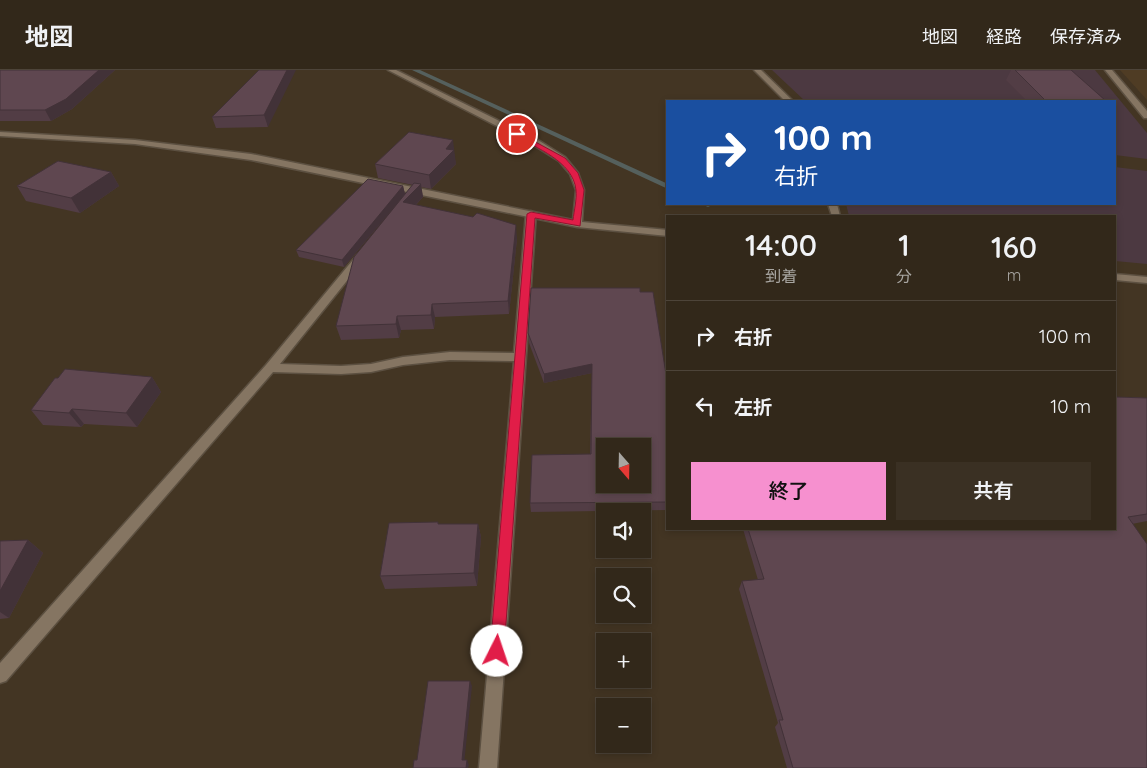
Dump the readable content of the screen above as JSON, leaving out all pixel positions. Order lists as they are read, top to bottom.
{
  "north": "bottom",
  "page": {
    "header": "地図",
    "nav": ["地図", "経路", "保存済み"],
    "turn": ["100 m", "右折"],
    "eta": [
      "14:00",
      "到着",
      "1",
      "分",
      "160",
      "m"
    ],
    "list": [
      {
        "name": "右折",
        "value": "100 m"
      },
      {
        "name": "左折",
        "value": "10 m"
      }
    ],
    "map_buttons": ["+", "−"],
    "buttons": ["終了", "共有"]
  }
}
